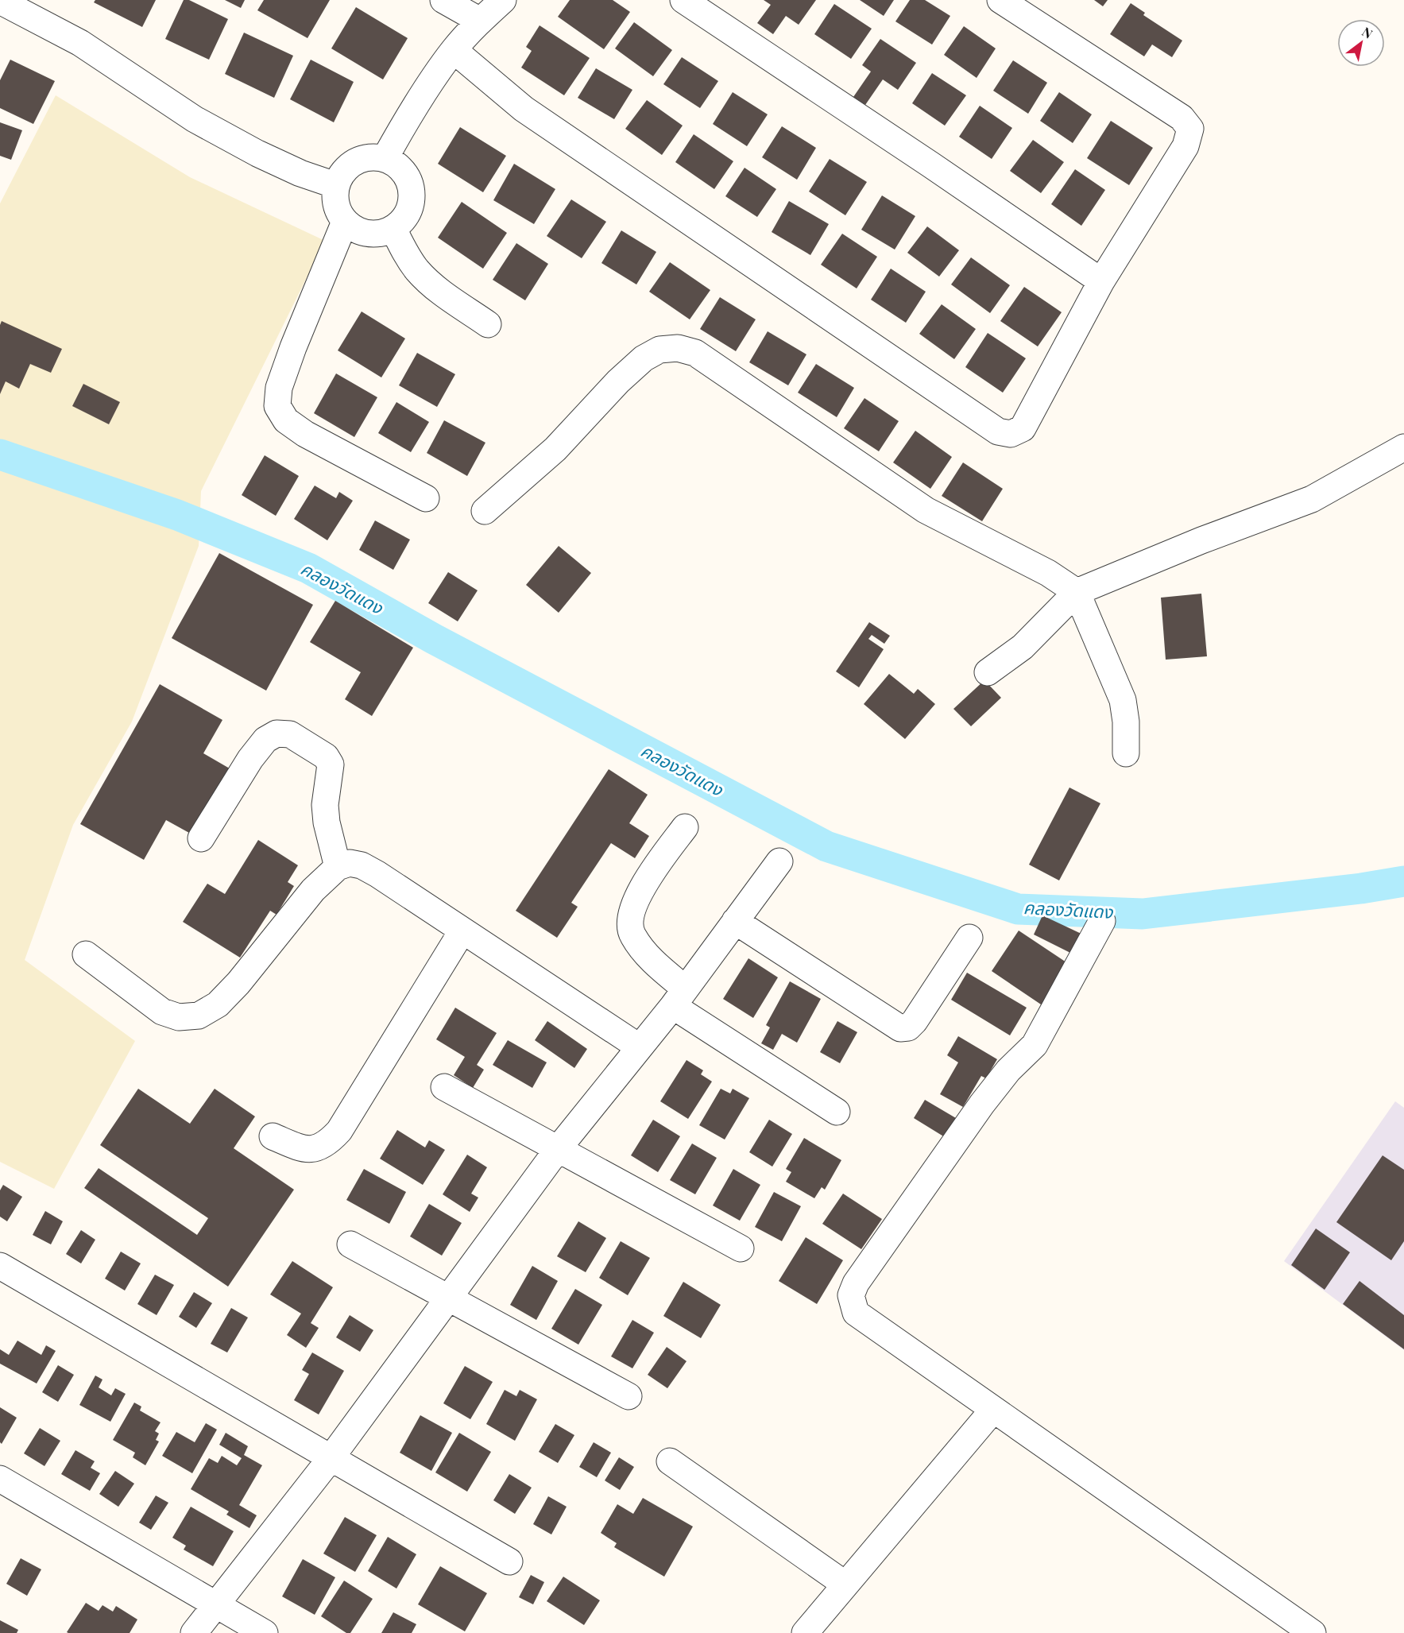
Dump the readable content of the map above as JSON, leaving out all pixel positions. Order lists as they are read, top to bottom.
{
  "water": ["คลองวัดแดง"],
  "north": "top right"
}
